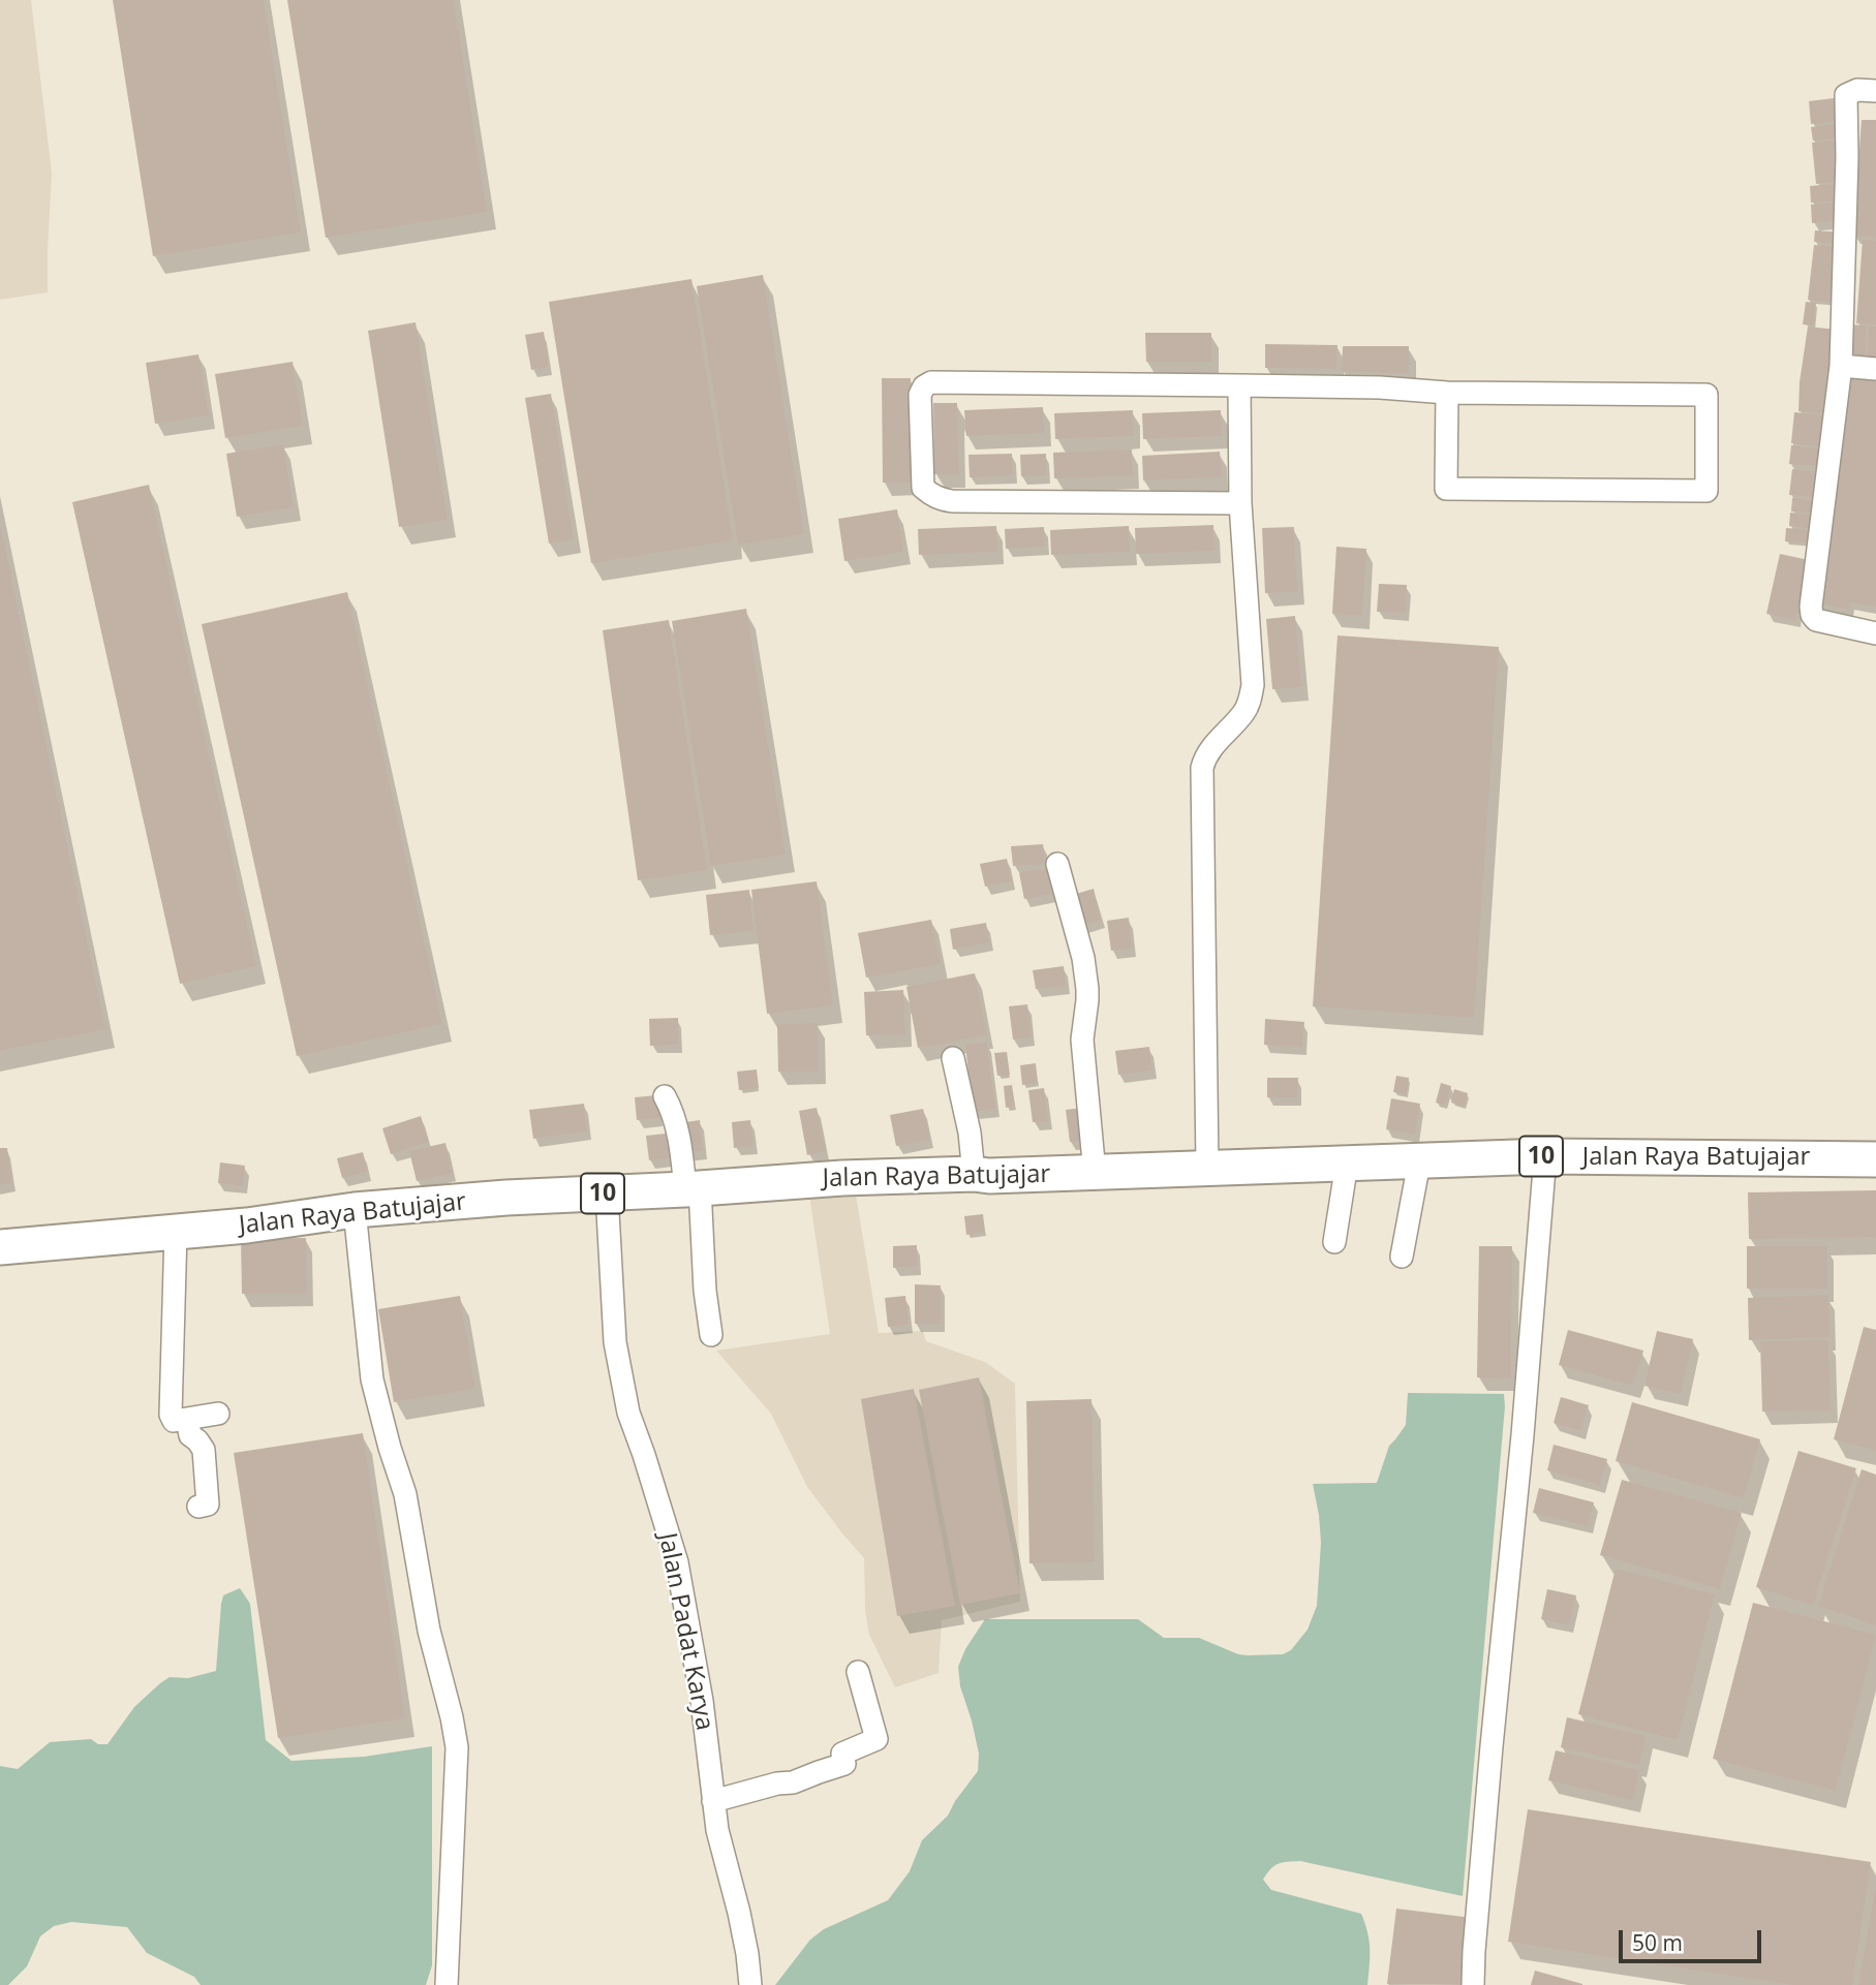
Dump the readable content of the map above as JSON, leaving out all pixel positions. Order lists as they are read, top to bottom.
{
  "streets": {
    "highway": ["10", "Jalan Raya Batujajar"],
    "street": ["Jalan Padat Karya"]
  },
  "crossings": [
    ["Jalan Raya Batujajar", "Jalan Padat Karya"]
  ],
  "scale_bar": "50 m"
}
